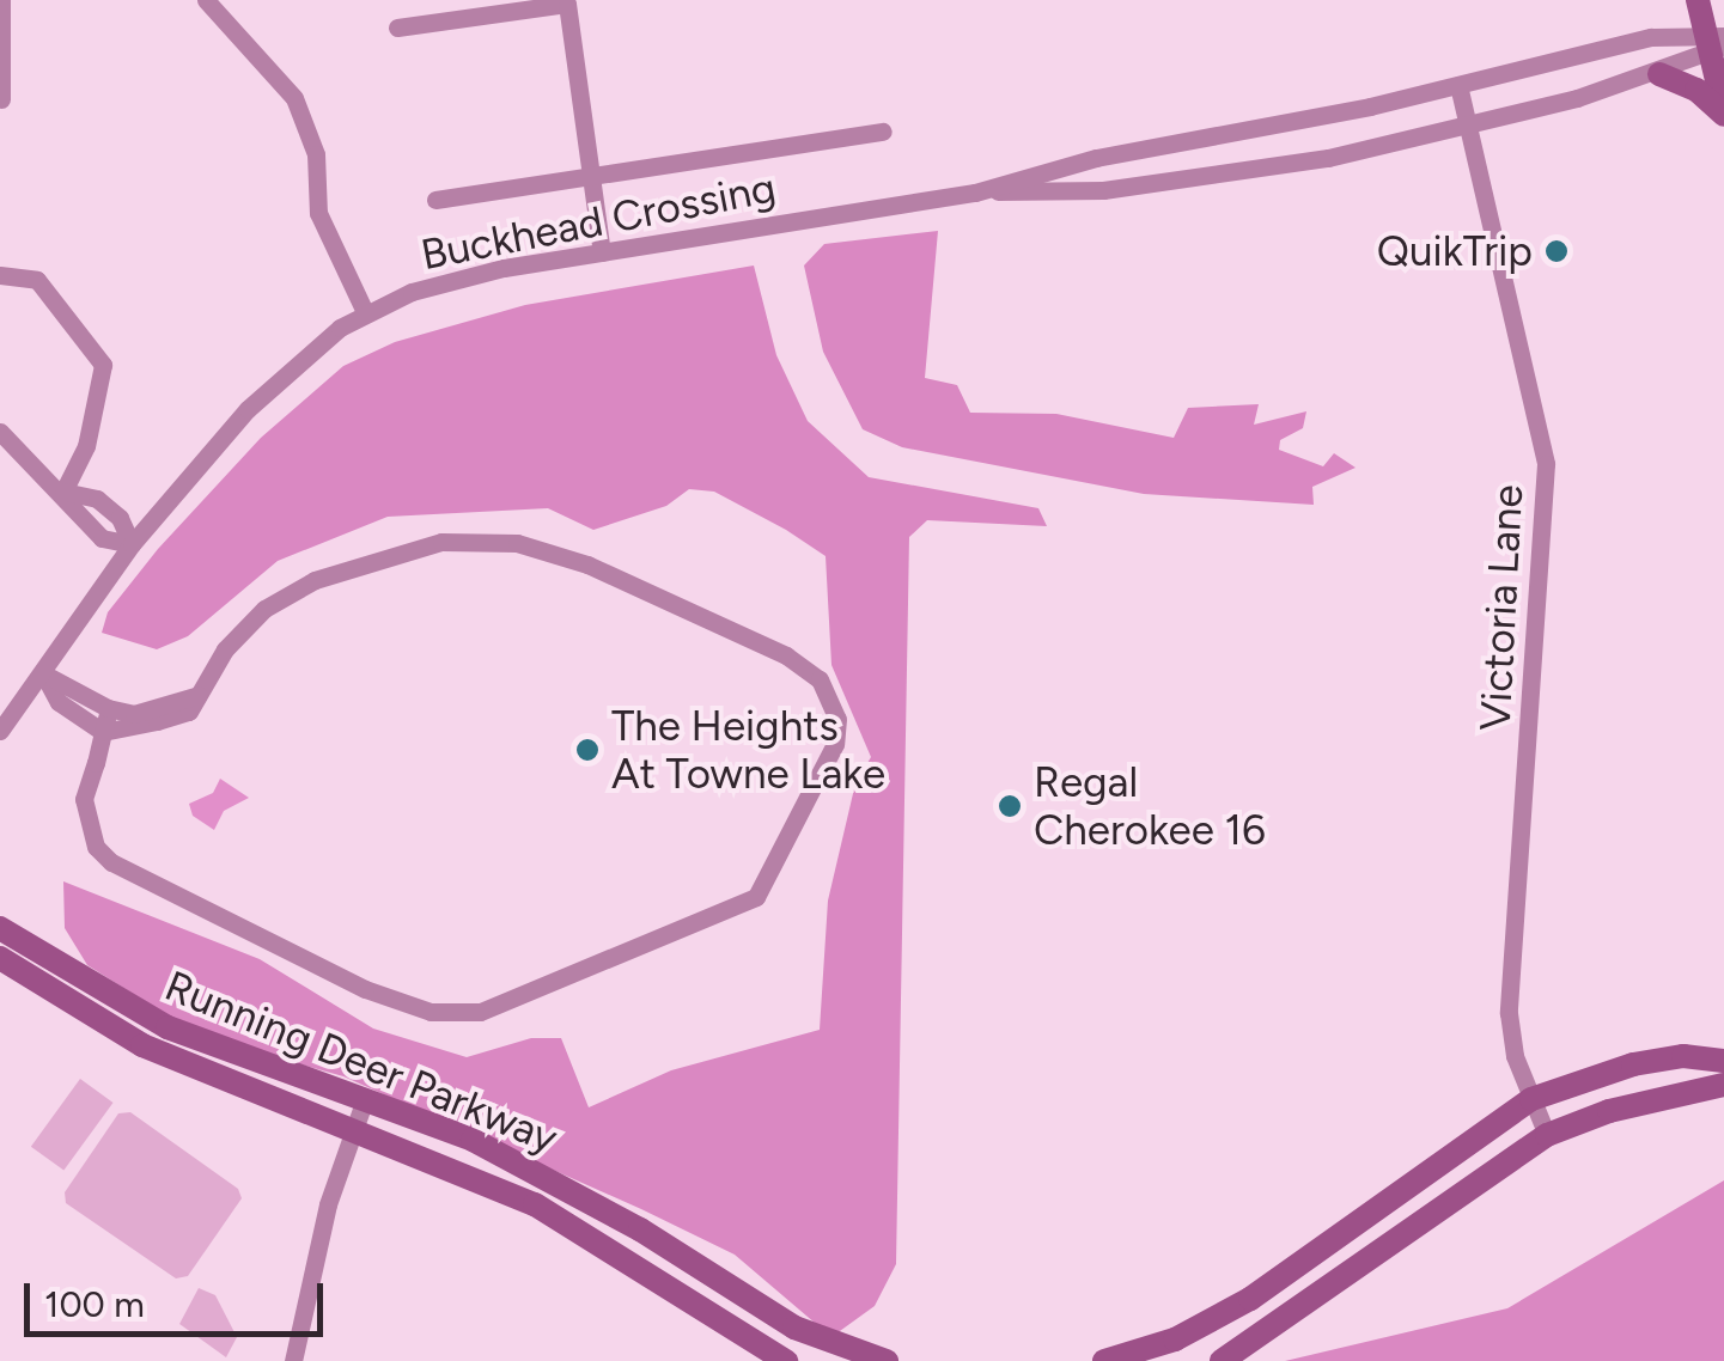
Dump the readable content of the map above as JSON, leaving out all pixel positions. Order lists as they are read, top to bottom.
{
  "streets": {
    "street": ["Buckhead Crossing", "Victoria Lane", "Running Deer Parkway"]
  },
  "crossings": [
    ["Buckhead Crossing", "Victoria Lane"]
  ],
  "places": ["QuikTrip", "The Heights At Towne Lake", "Regal Cherokee 16"],
  "scale_bar": "100 m"
}
